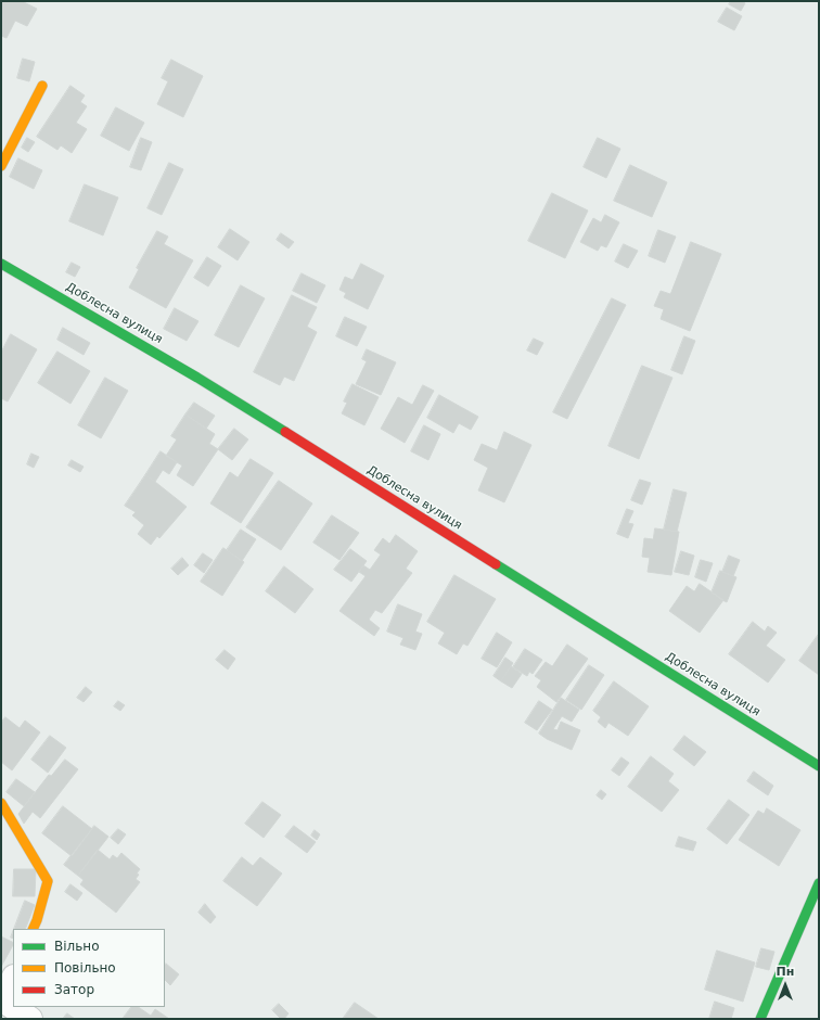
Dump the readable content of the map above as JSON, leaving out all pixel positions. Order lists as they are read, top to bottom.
{
  "streets": {
    "street": ["Доблесна вулиця"]
  },
  "legend": ["Вільно", "Повільно", "Затор"],
  "north": "top"
}
